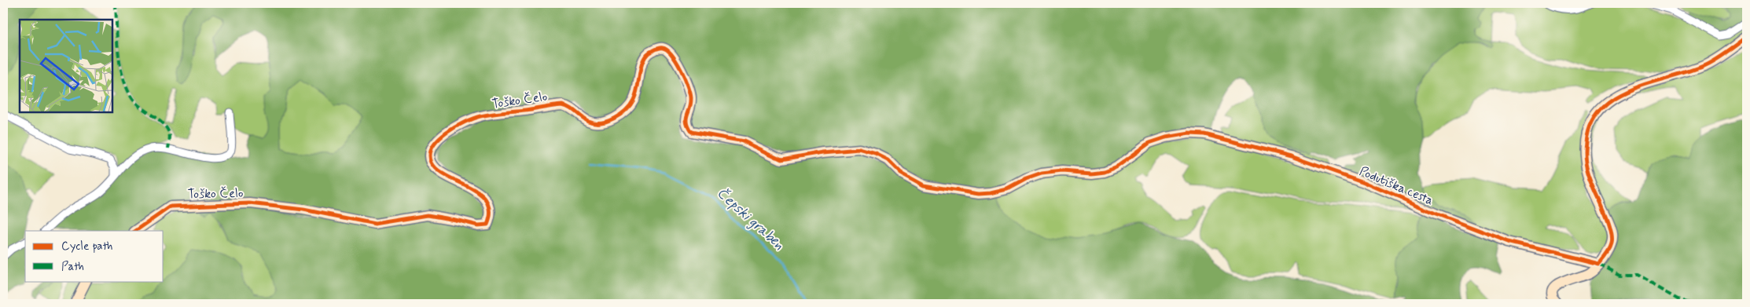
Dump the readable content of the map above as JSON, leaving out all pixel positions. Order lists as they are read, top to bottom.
{
  "streets": {
    "street": ["Toško Čelo", "Podutiška cesta"]
  },
  "crossings": [
    ["Toško Čelo", "Podutiška cesta"]
  ],
  "water": ["Čepski graben"],
  "legend": ["Cycle path", "Path"]
}
